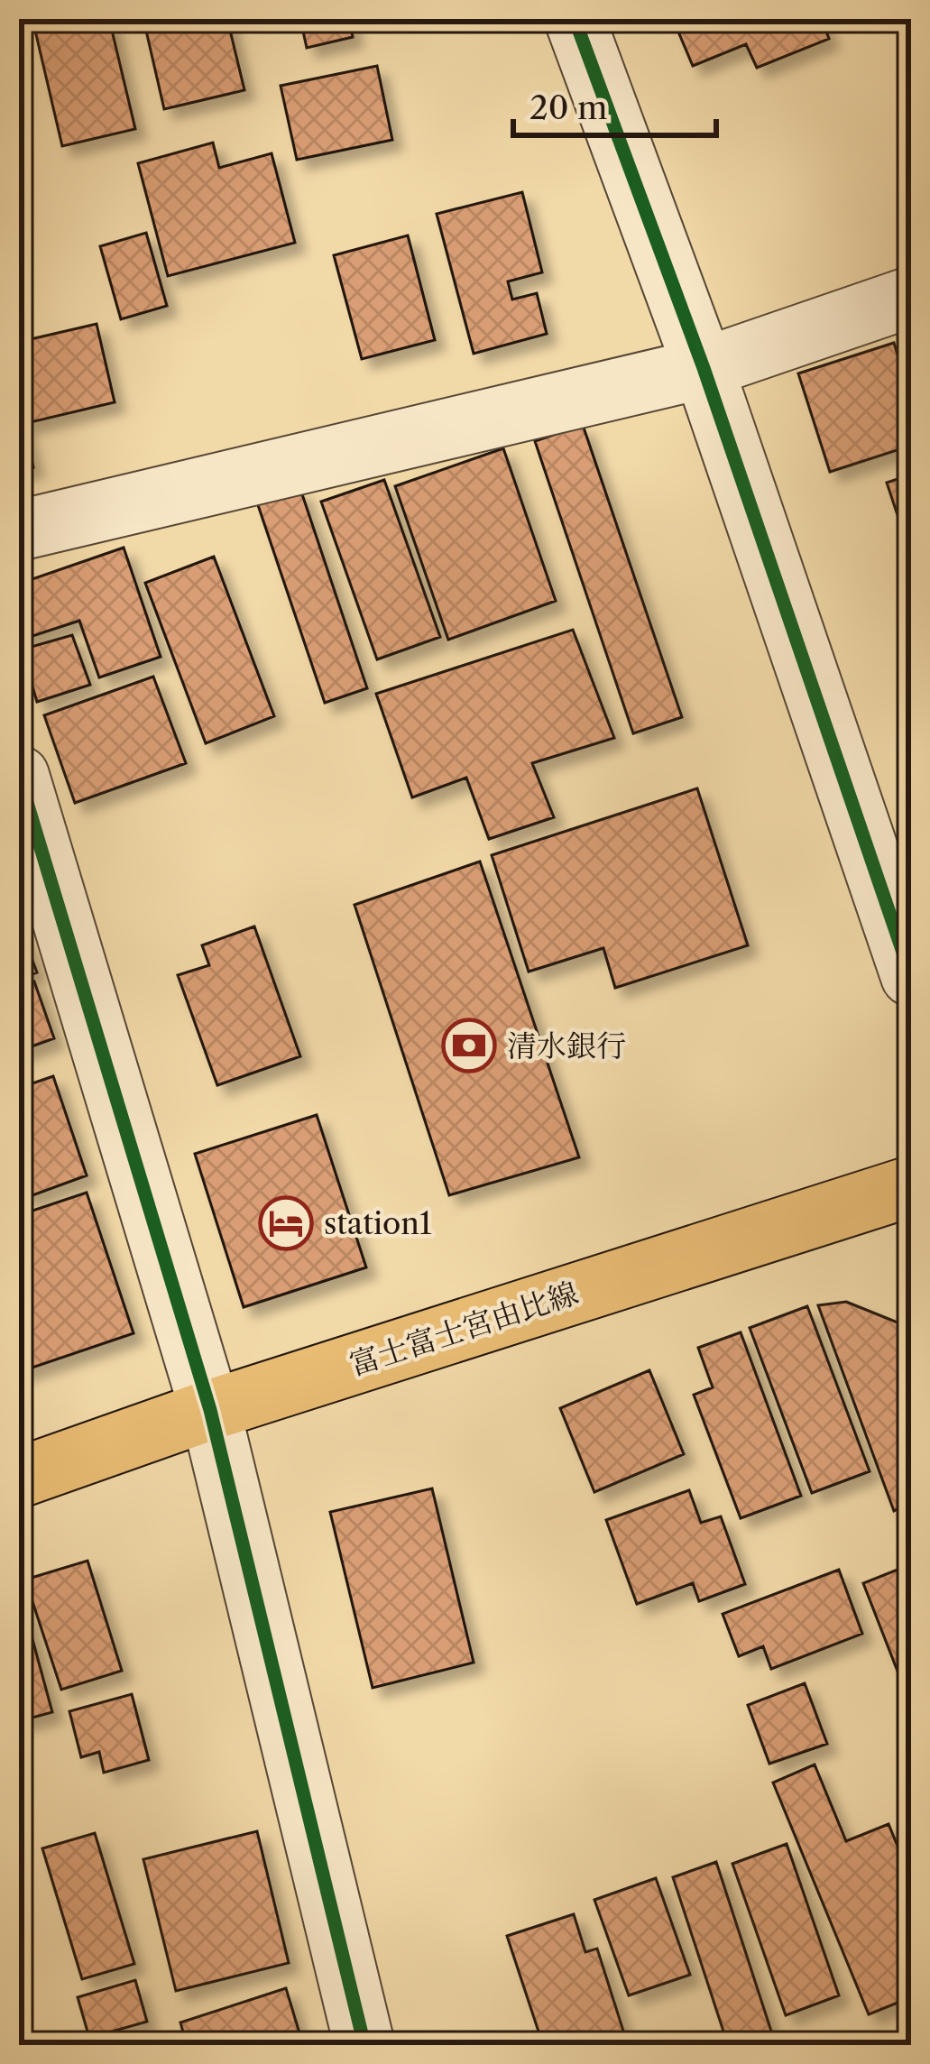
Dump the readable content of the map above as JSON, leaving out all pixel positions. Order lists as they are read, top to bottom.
{
  "streets": {
    "main road": ["富士富士宮由比線"]
  },
  "places": {
    "bank": ["清水銀行"],
    "hotel": ["station1"]
  },
  "scale_bar": "20 m"
}
